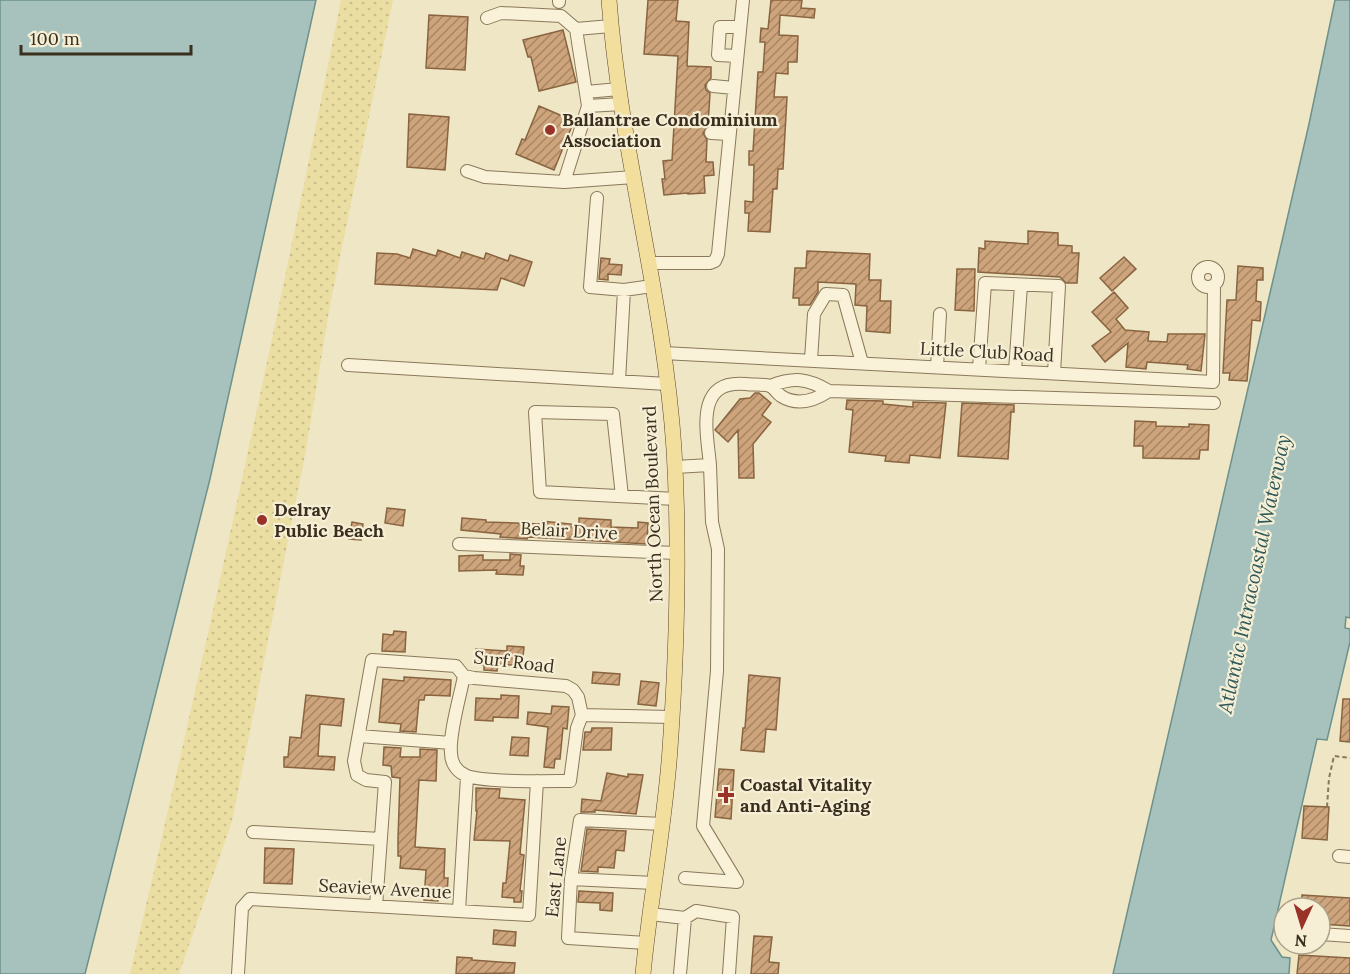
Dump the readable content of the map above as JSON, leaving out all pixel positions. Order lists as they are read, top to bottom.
{
  "streets": {
    "main road": ["North Ocean Boulevard"],
    "street": [
      "Little Club Road",
      "Belair Drive",
      "Surf Road",
      "East Lane",
      "Seaview Avenue"
    ]
  },
  "crossings": [
    ["Little Club Road", "North Ocean Boulevard"],
    ["North Ocean Boulevard", "Belair Drive"],
    ["North Ocean Boulevard", "East Lane"]
  ],
  "water": ["Atlantic Intracoastal Waterway"],
  "places": {
    "other": ["Ballantrae Condominium Association", "Delray Public Beach"],
    "health": ["Coastal Vitality and Anti-Aging"]
  },
  "scale_bar": "100 m",
  "north": "bottom"
}
